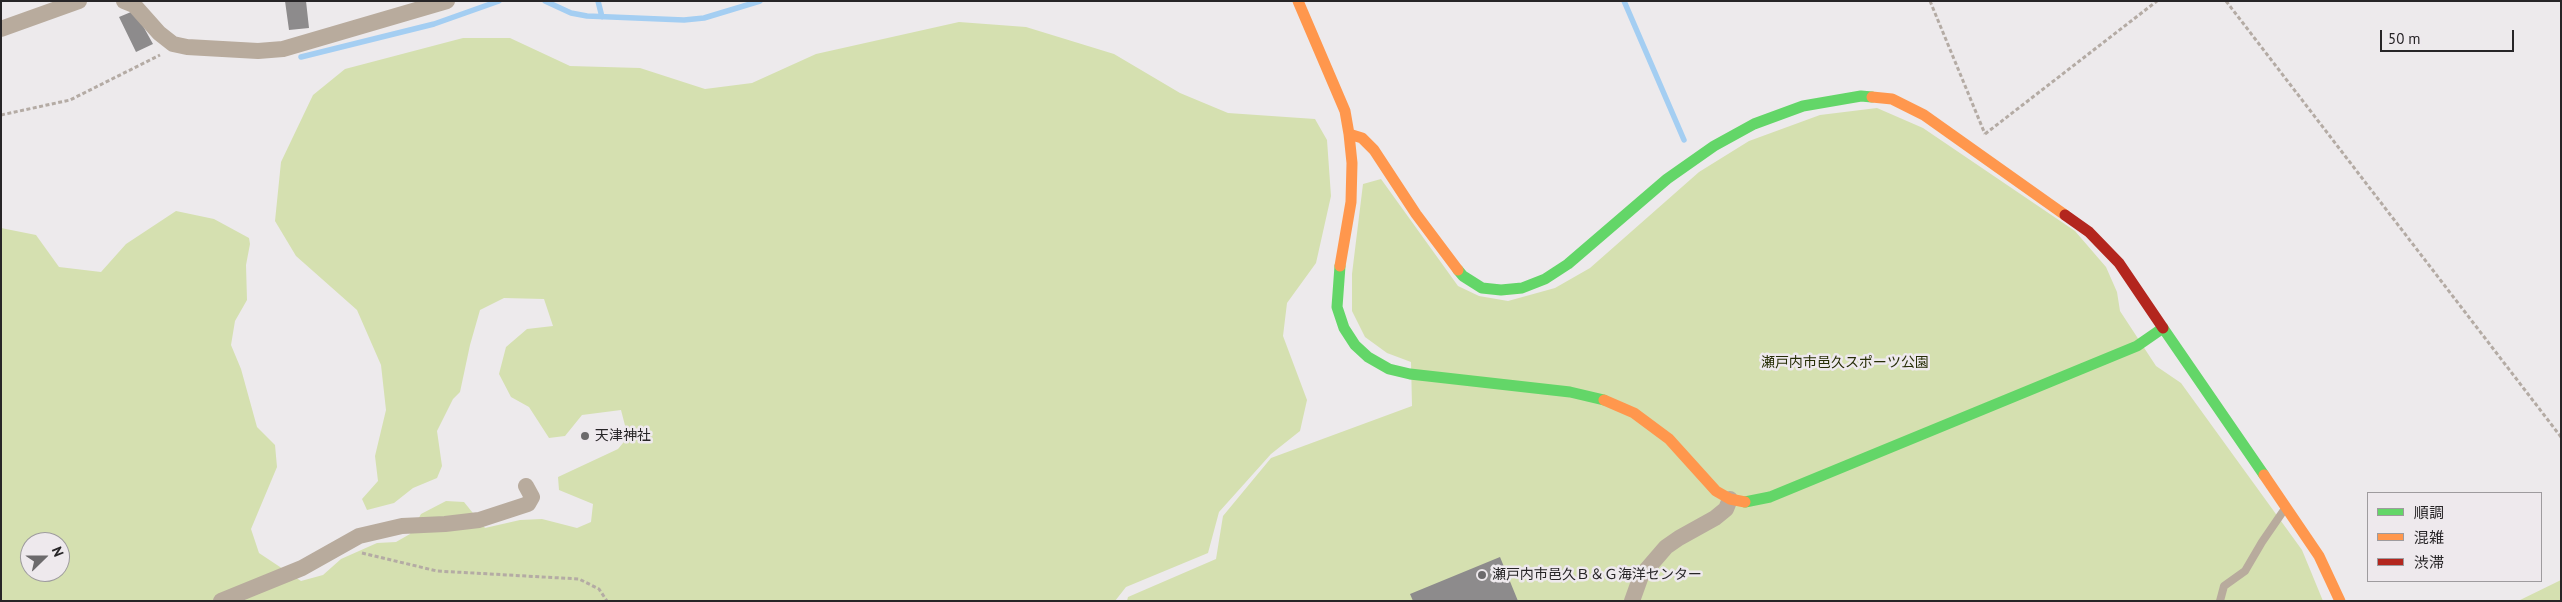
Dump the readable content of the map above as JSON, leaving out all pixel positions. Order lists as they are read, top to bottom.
{
  "parks": ["瀬戸内市邑久スポーツ公園"],
  "places": ["天津神社", "瀬戸内市邑久Ｂ＆Ｇ海洋センター"],
  "legend": ["順調", "混雑", "渋滞"],
  "scale_bar": "50 m",
  "north": "right"
}
